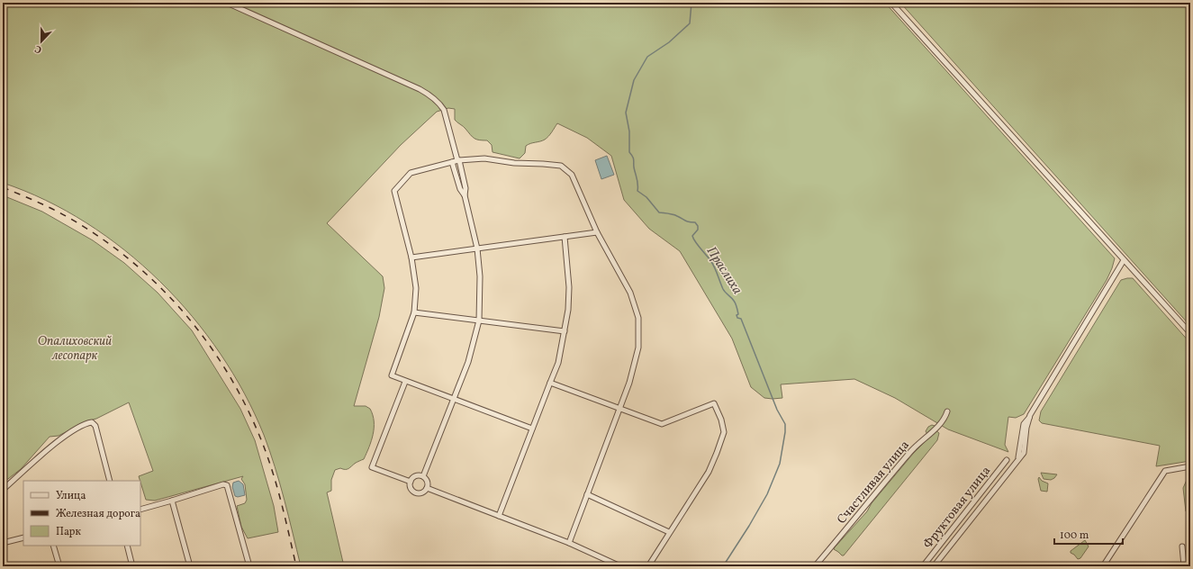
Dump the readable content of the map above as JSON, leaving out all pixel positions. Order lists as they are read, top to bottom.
{
  "streets": {
    "street": ["Счастливая улица", "Фруктовая улица"]
  },
  "water": ["Праслиха"],
  "parks": ["Опалиховский лесопарк"],
  "legend": ["Улица", "Железная дорога", "Парк"],
  "scale_bar": "100 m",
  "north": "bottom"
}
